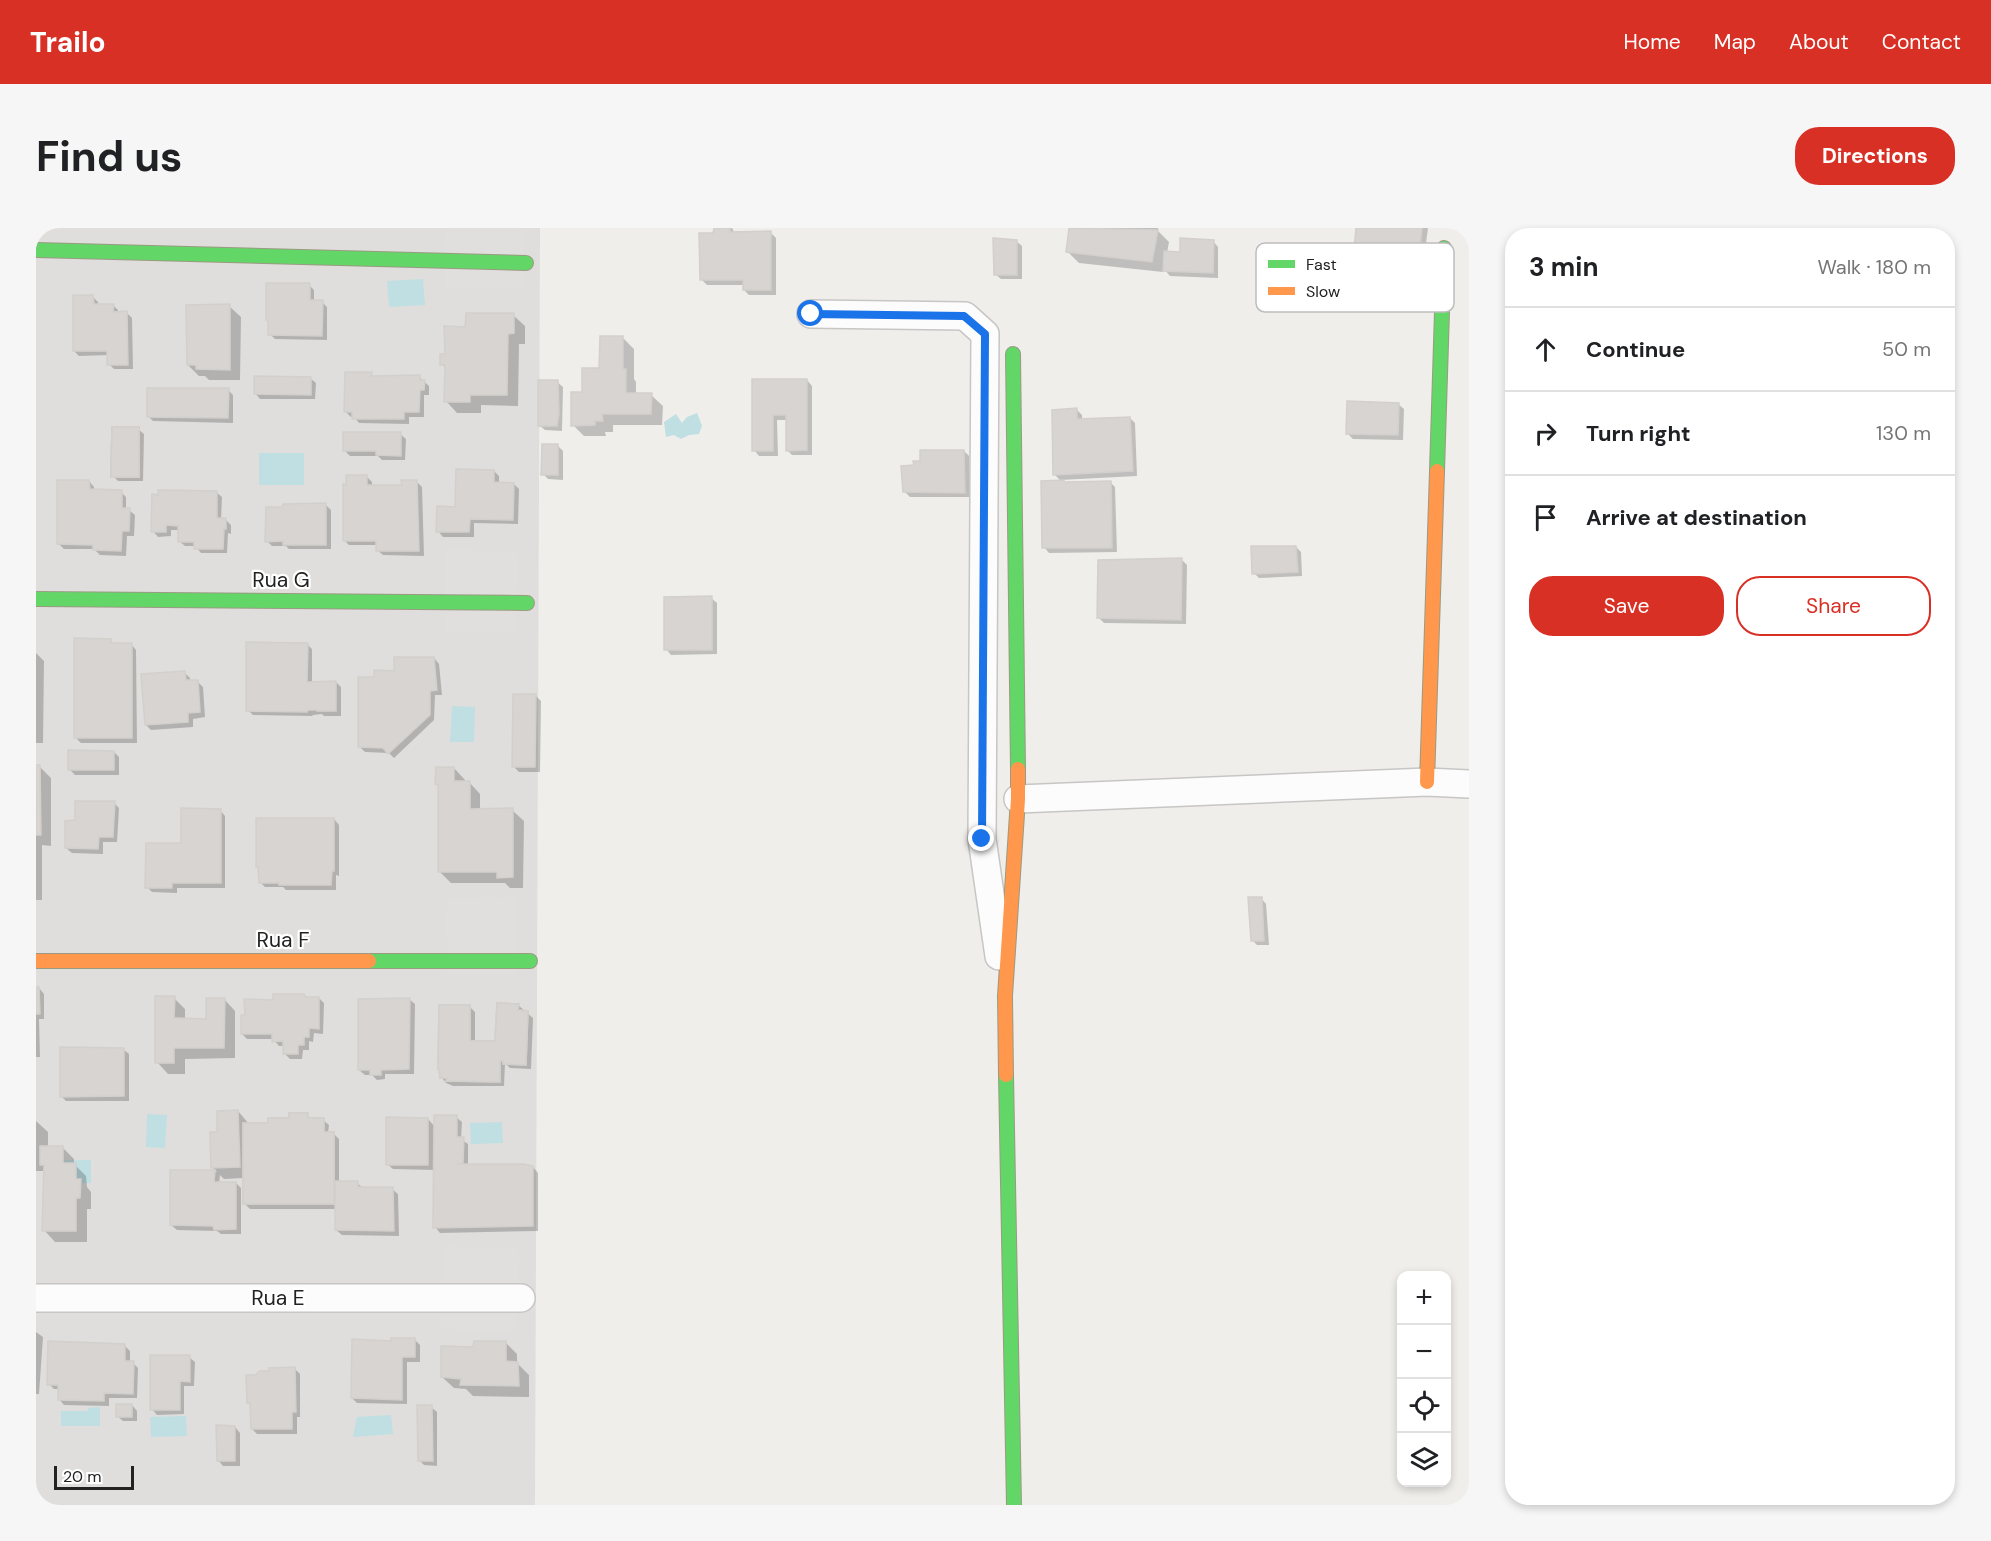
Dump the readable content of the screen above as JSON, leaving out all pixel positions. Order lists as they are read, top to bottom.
{
  "streets": {
    "street": ["Rua G", "Rua F", "Rua E"]
  },
  "legend": ["Fast", "Slow"],
  "scale_bar": "20 m",
  "page": {
    "header": "Trailo",
    "nav": [
      "Home",
      "Map",
      "About",
      "Contact"
    ],
    "buttons": [
      "Directions",
      ["Save", "Share"]
    ],
    "title": "Find us",
    "heading": ["3 min", "Walk · 180 m"],
    "list": [
      ["Continue", "50 m"],
      ["Turn right", "130 m"],
      "Arrive at destination"
    ],
    "map_buttons": ["+", "−"],
    "scale": "20 m"
  }
}
